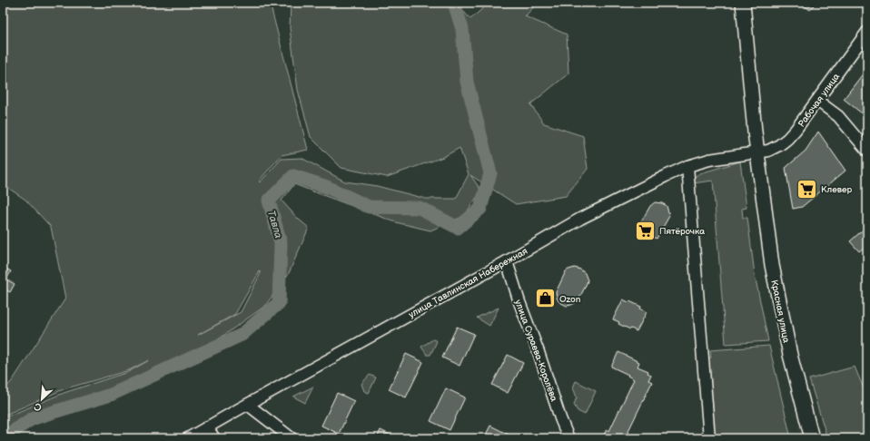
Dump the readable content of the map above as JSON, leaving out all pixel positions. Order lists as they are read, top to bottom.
{
  "streets": {
    "main road": ["Красная улица"],
    "street": ["Рабочая улица", "улица Тавлинская Набережная", "улица Сураева-Королёва"]
  },
  "crossings": [
    ["Рабочая улица", "улица Тавлинская Набережная"],
    ["Рабочая улица", "Красная улица"],
    ["улица Тавлинская Набережная", "Красная улица"],
    ["улица Тавлинская Набережная", "улица Сураева-Королёва"]
  ],
  "water": ["Тавла"],
  "places": {
    "supermarket": ["Клевер", "Пятёрочка"],
    "shop": ["Ozon"]
  },
  "north": "bottom left"
}
